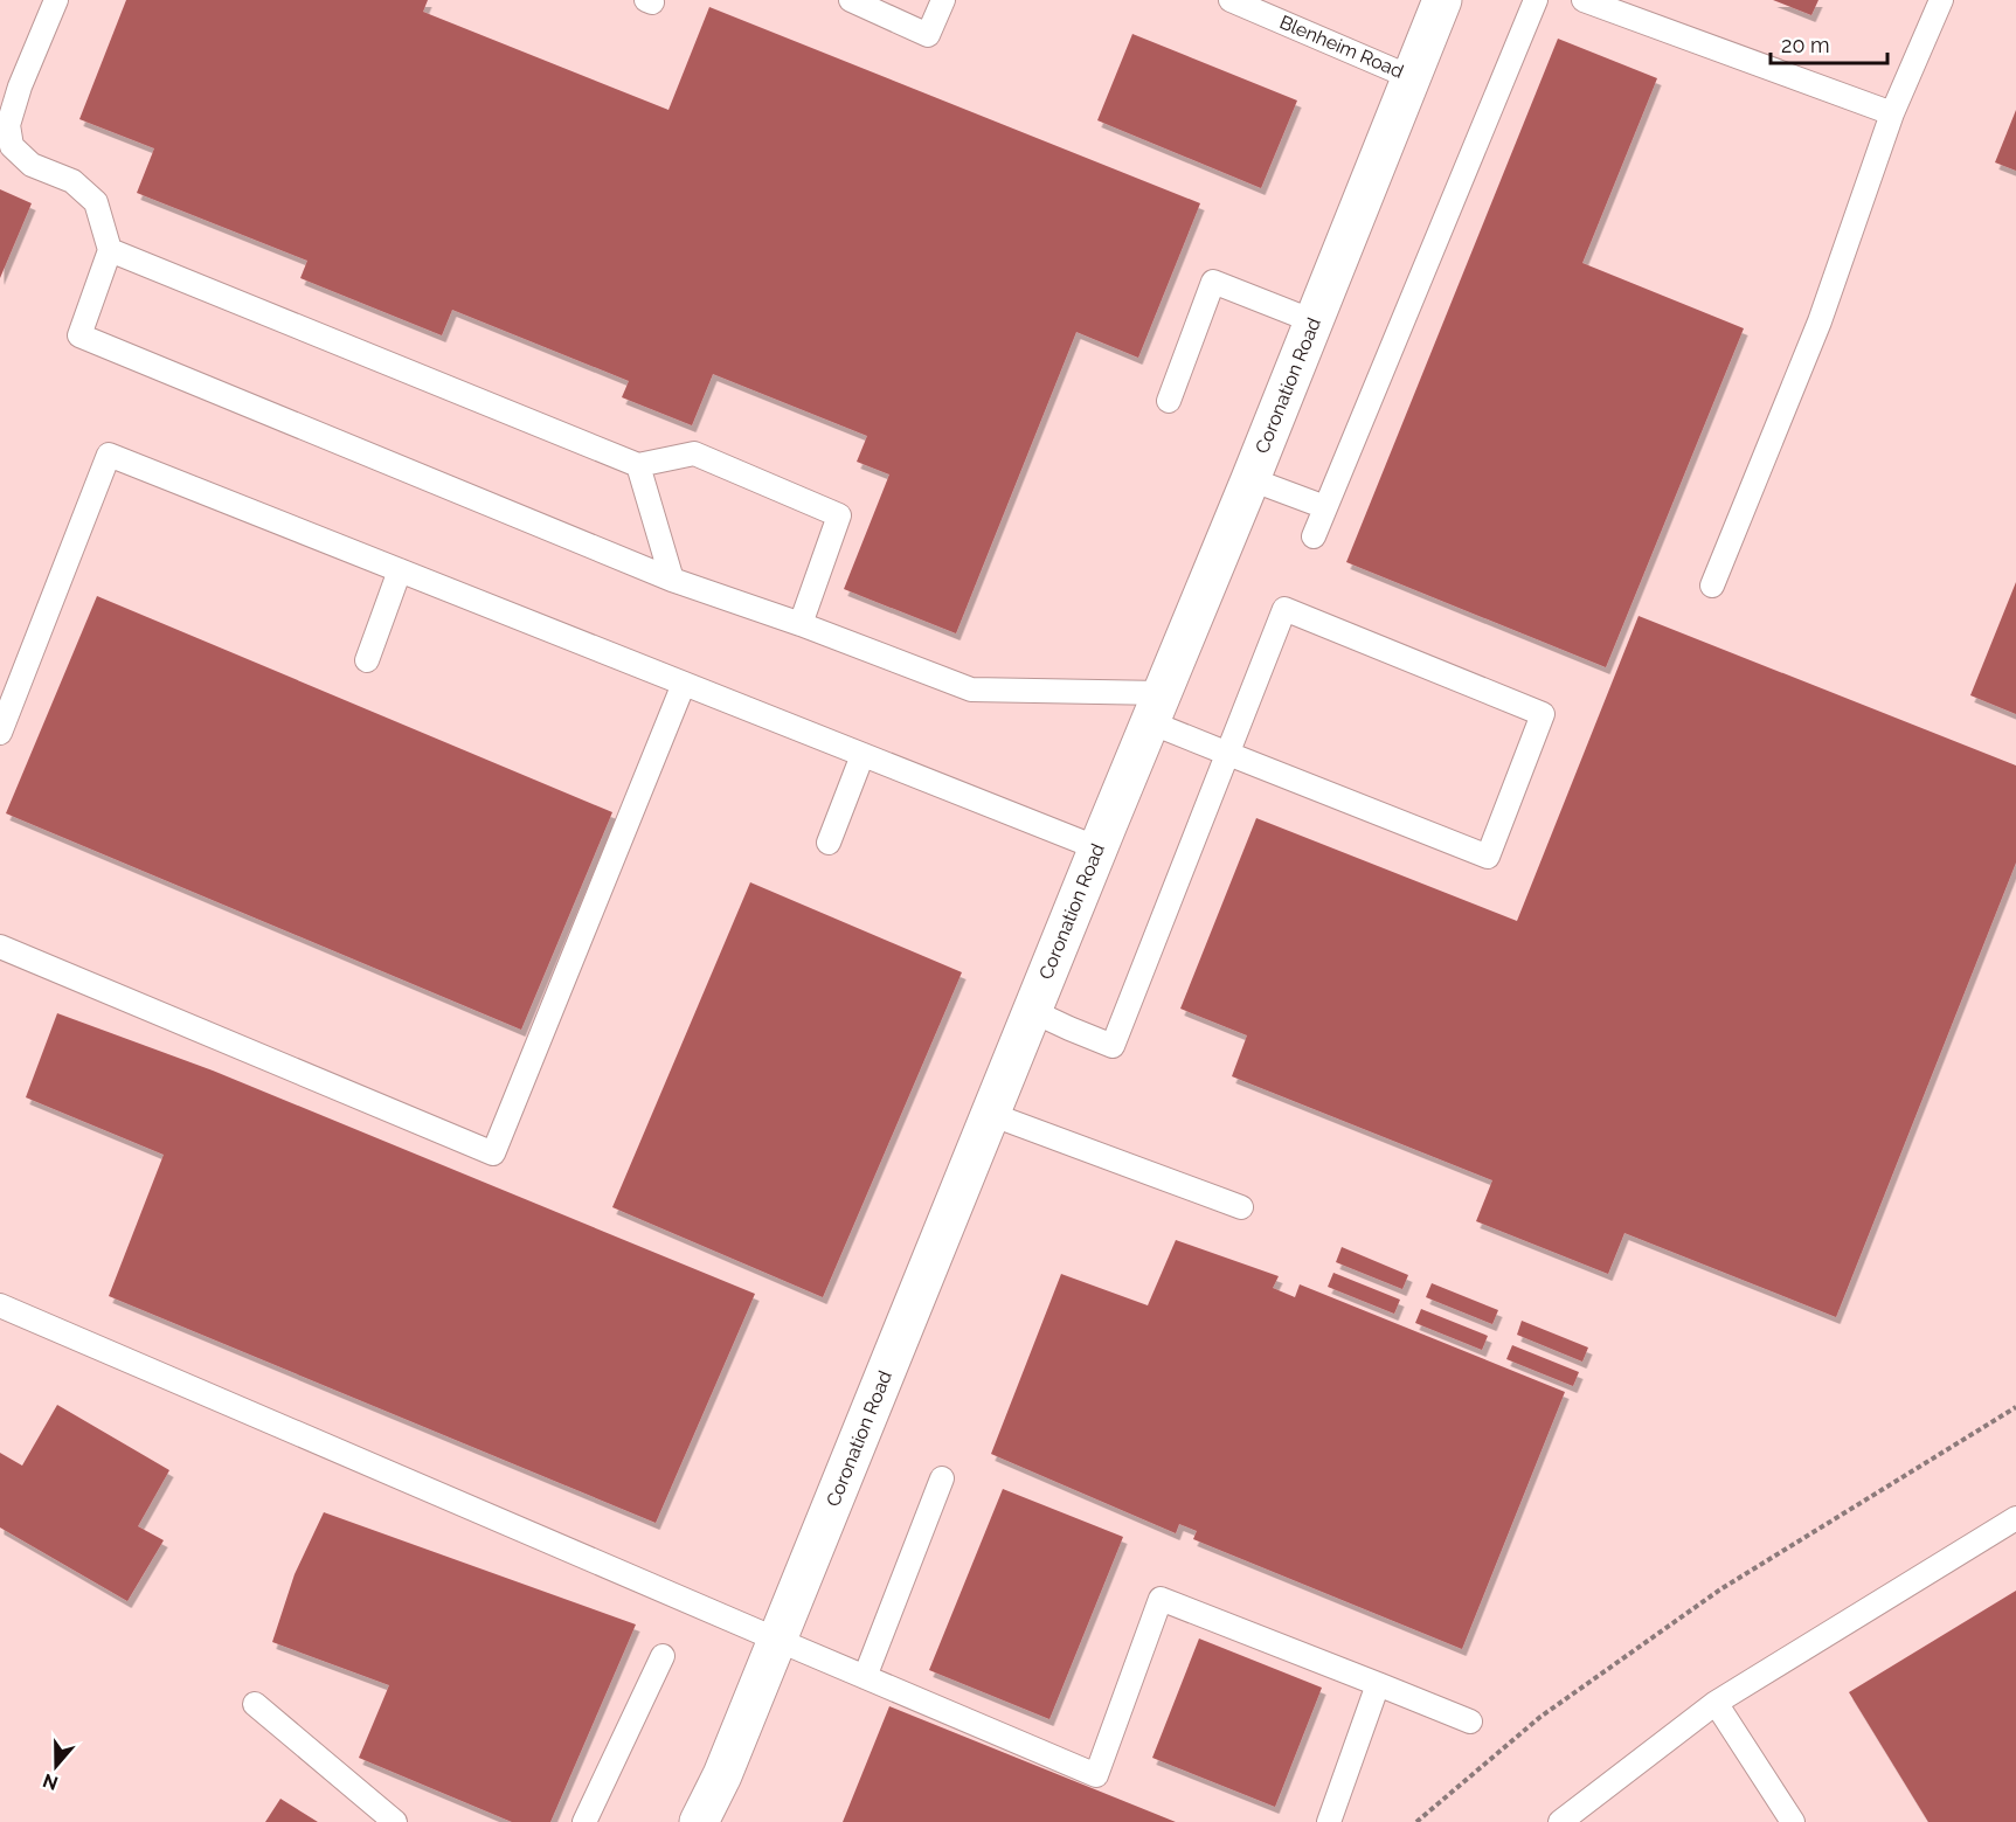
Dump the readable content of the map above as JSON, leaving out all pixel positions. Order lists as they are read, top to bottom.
{
  "streets": {
    "street": ["Coronation Road"],
    "lane": ["Blenheim Road"]
  },
  "crossings": [
    ["Blenheim Road", "Coronation Road"]
  ],
  "scale_bar": "20 m",
  "north": "bottom"
}
